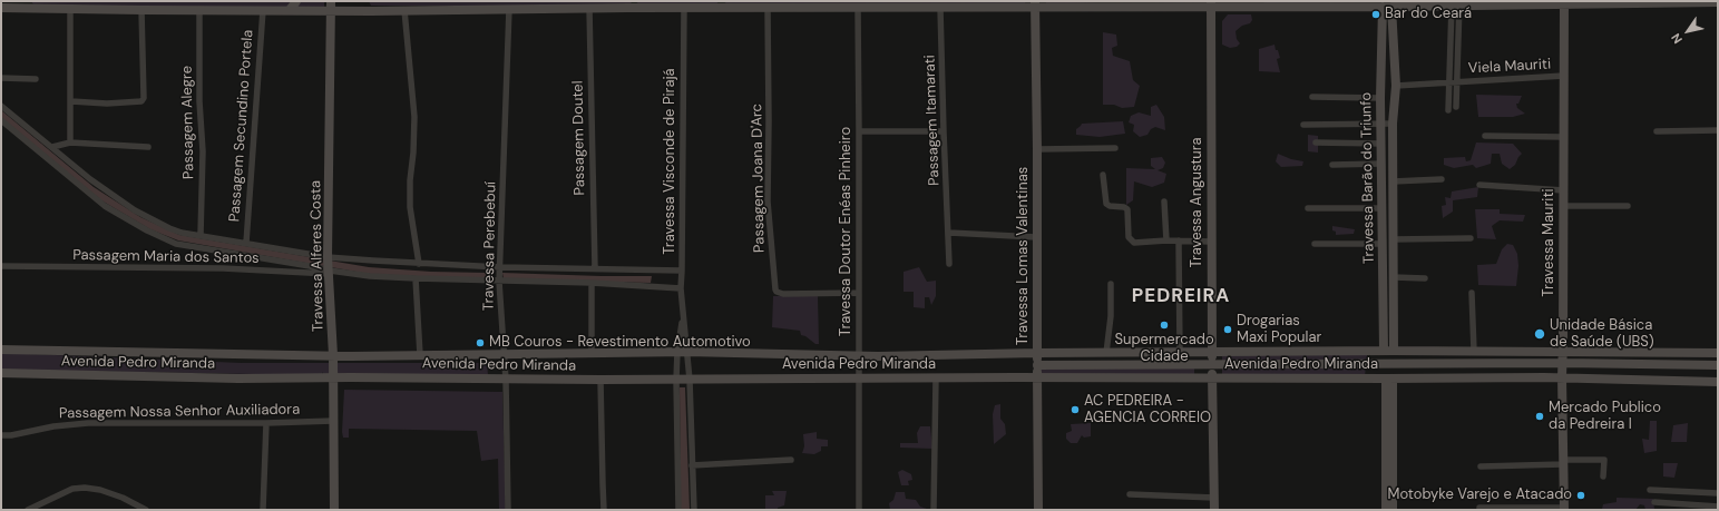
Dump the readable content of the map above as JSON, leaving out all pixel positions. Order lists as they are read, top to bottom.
{
  "streets": {
    "main road": [
      "Travessa Barão do Triunfo",
      "Travessa Angustura",
      "Travessa Mauriti",
      "Travessa Alferes Costa",
      "Travessa Lomas Valentinas",
      "Avenida Pedro Miranda"
    ],
    "street": [
      "Viela Mauriti",
      "Passagem Itamarati",
      "Passagem Alegre",
      "Passagem Secundino Portela",
      "Passagem Doutel",
      "Travessa Visconde de Pirajá",
      "Passagem Joana D'Arc",
      "Travessa Doutor Enéas Pinheiro",
      "Travessa Perebebuí",
      "Passagem Maria dos Santos",
      "Passagem Nossa Senhor Auxiliadora"
    ]
  },
  "crossings": [
    ["Viela Mauriti", "Travessa Barão do Triunfo"],
    ["Viela Mauriti", "Travessa Mauriti"],
    ["Travessa Visconde de Pirajá", "Avenida Pedro Miranda"],
    ["Passagem Joana D'Arc", "Travessa Doutor Enéas Pinheiro"],
    ["Travessa Barão do Triunfo", "Avenida Pedro Miranda"],
    ["Travessa Angustura", "Avenida Pedro Miranda"],
    ["Travessa Doutor Enéas Pinheiro", "Avenida Pedro Miranda"],
    ["Travessa Mauriti", "Avenida Pedro Miranda"],
    ["Travessa Perebebuí", "Avenida Pedro Miranda"],
    ["Travessa Alferes Costa", "Passagem Maria dos Santos"],
    ["Travessa Alferes Costa", "Avenida Pedro Miranda"],
    ["Travessa Alferes Costa", "Passagem Nossa Senhor Auxiliadora"],
    ["Travessa Lomas Valentinas", "Avenida Pedro Miranda"]
  ],
  "districts": ["PEDREIRA"],
  "places": [
    "Bar do Ceará",
    "Supermercado Cidade",
    "Drogarias Maxi Popular",
    "Unidade Básica de Saúde (UBS)",
    "MB Couros - Revestimento Automotivo",
    "AC PEDREIRA - AGENCIA CORREIO",
    "Mercado Publico da Pedreira I",
    "Motobyke Varejo e Atacado"
  ],
  "north": "bottom left"
}
